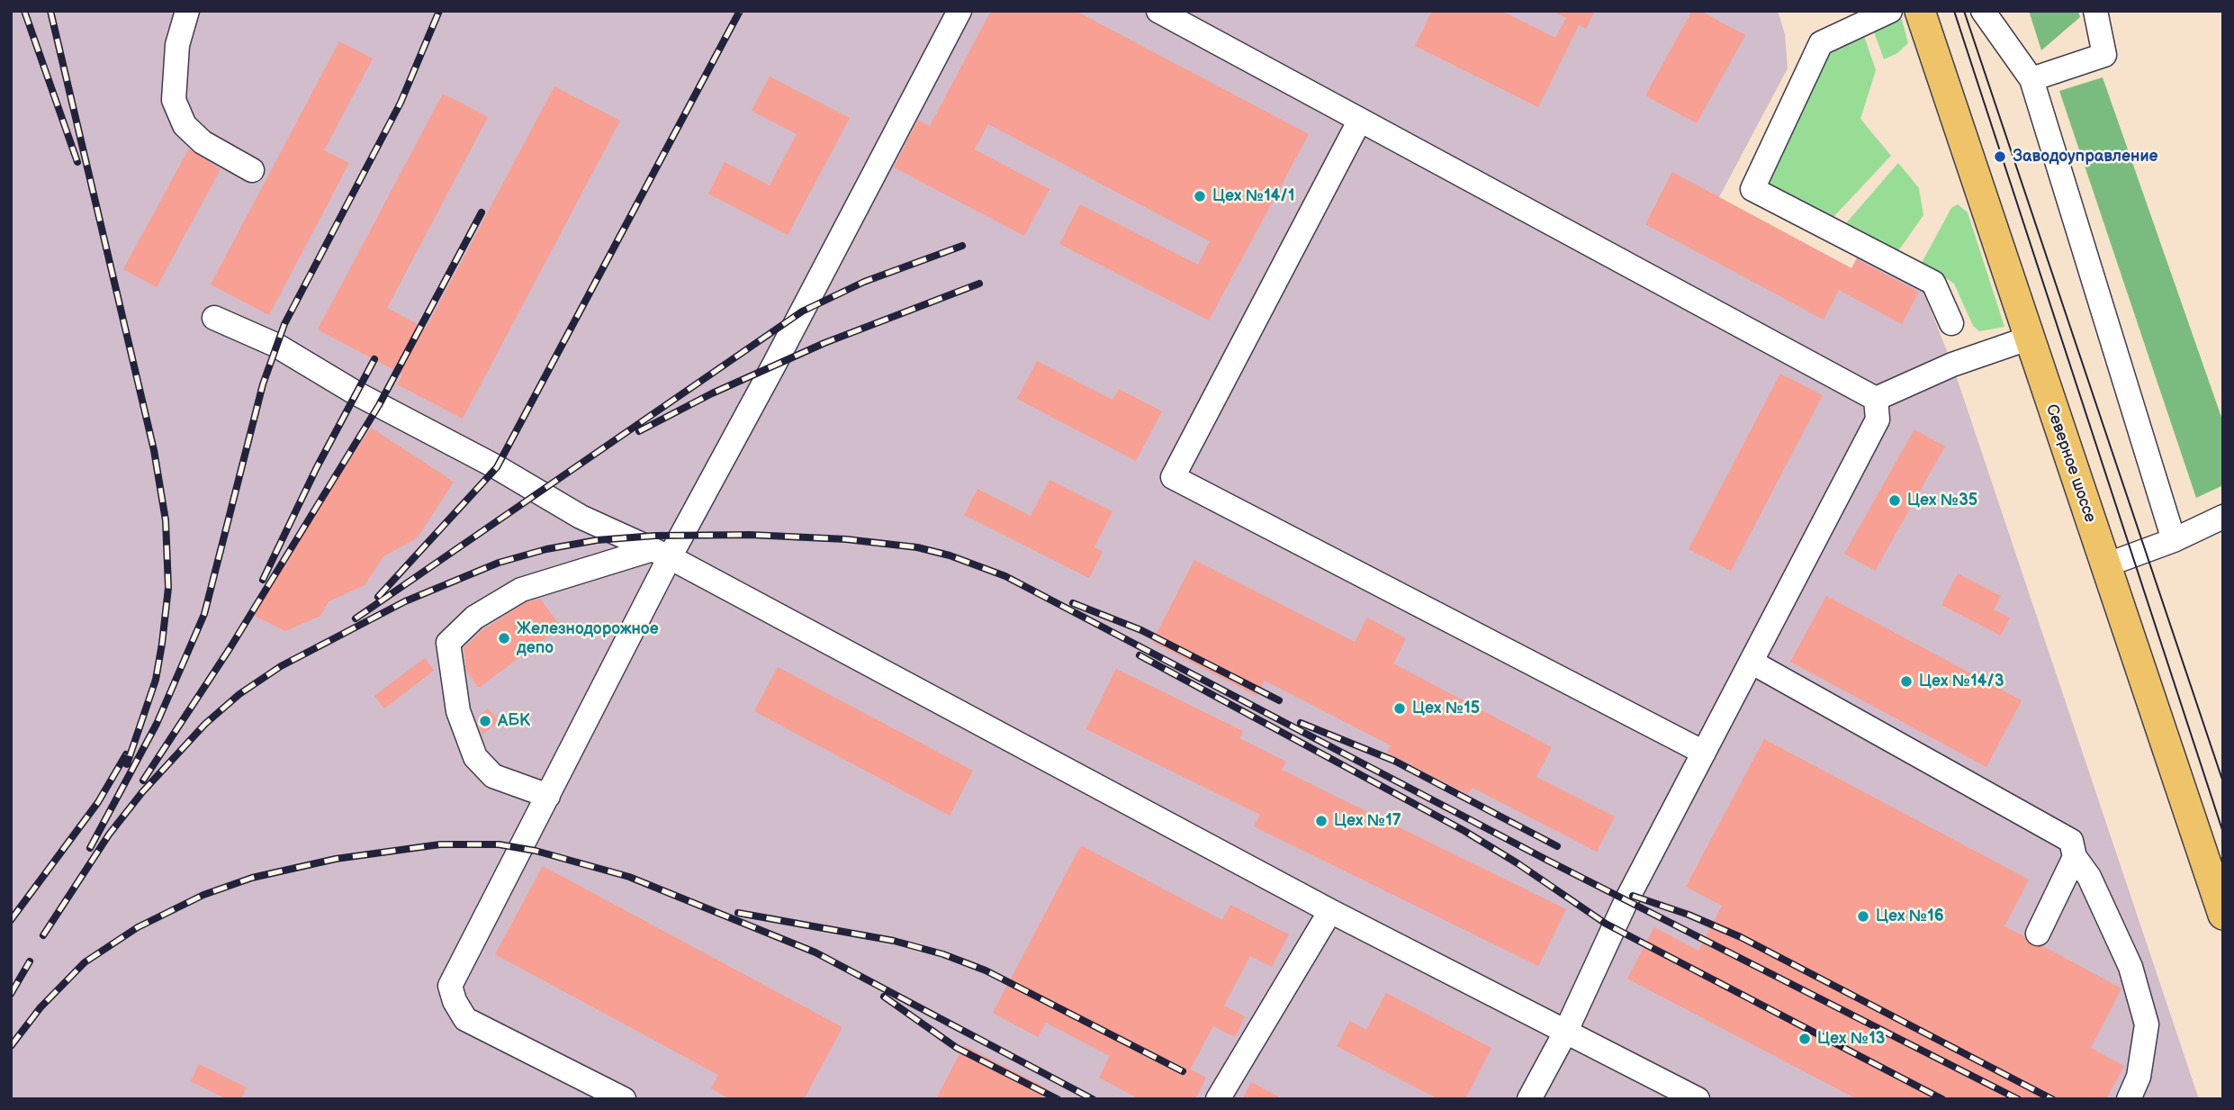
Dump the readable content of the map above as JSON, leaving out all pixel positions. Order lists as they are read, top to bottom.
{
  "streets": {
    "main road": ["Северное шоссе"]
  },
  "places": [
    "Заводоуправление",
    "Цех №14/1",
    "Цех №35",
    "Железнодорожное депо",
    "Цех №14/3",
    "Цех №15",
    "АБК",
    "Цех №17",
    "Цех №16",
    "Цех №13"
  ]
}
